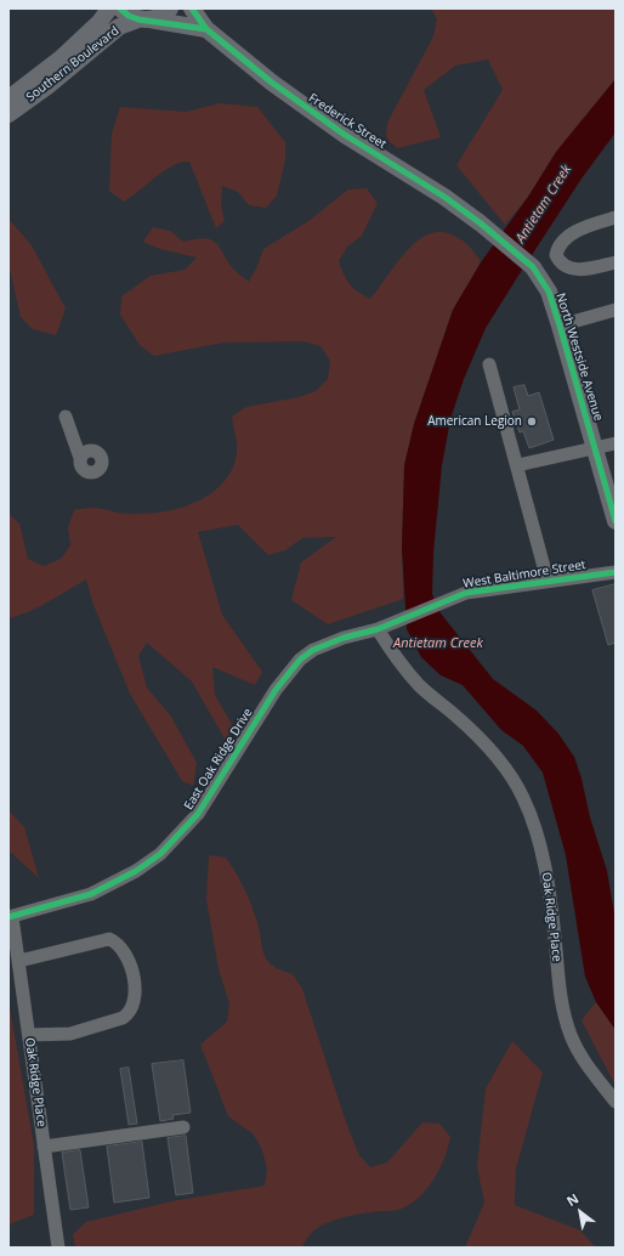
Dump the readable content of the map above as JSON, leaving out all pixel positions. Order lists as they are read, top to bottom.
{
  "streets": {
    "main road": ["Southern Boulevard", "Frederick Street", "North Westside Avenue"],
    "street": ["West Baltimore Street", "East Oak Ridge Drive", "Oak Ridge Place"]
  },
  "crossings": [
    ["Southern Boulevard", "Frederick Street"],
    ["Frederick Street", "North Westside Avenue"],
    ["West Baltimore Street", "East Oak Ridge Drive"],
    ["East Oak Ridge Drive", "Oak Ridge Place"]
  ],
  "water": ["Antietam Creek"],
  "places": ["American Legion"],
  "north": "top left"
}
